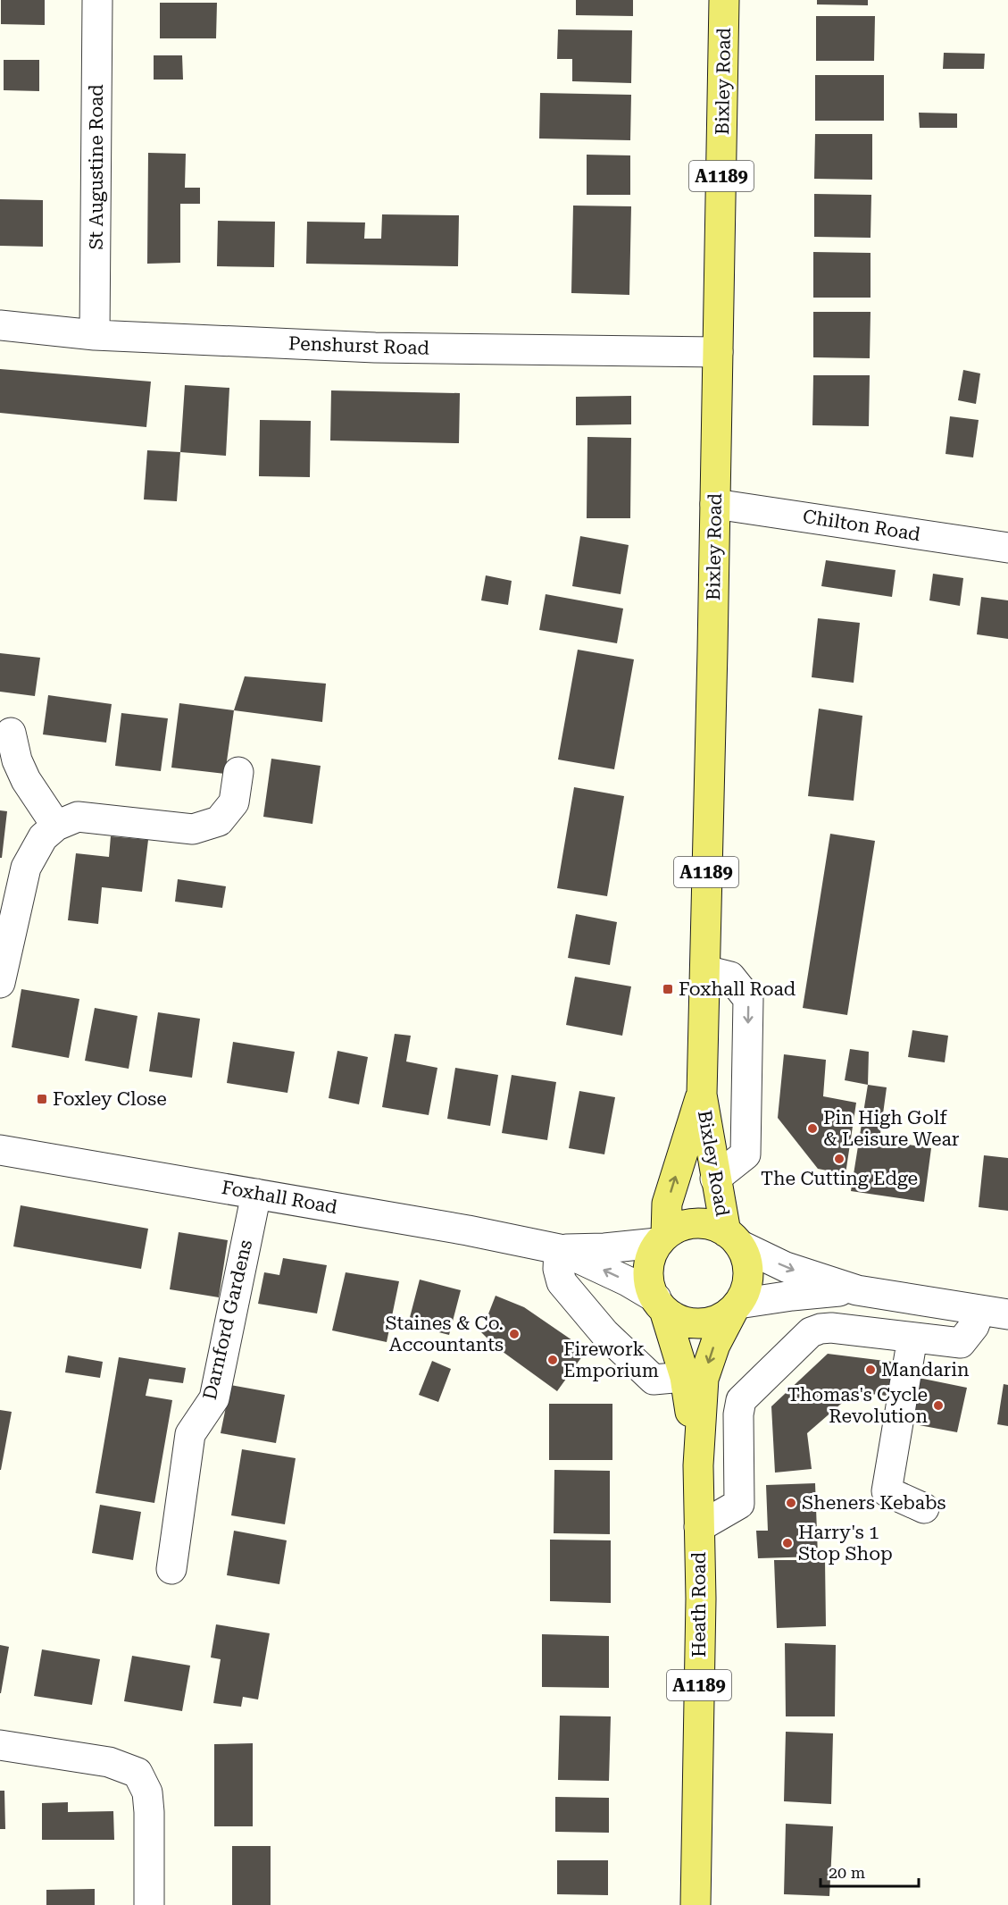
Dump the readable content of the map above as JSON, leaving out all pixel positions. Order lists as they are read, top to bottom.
{
  "streets": {
    "main road": ["Bixley Road", "A1189", "Heath Road"],
    "street": [
      "St Augustine Road",
      "Penshurst Road",
      "Chilton Road",
      "Foxhall Road",
      "Darnford Gardens"
    ]
  },
  "crossings": [
    ["Bixley Road", "Penshurst Road"],
    ["Bixley Road", "Chilton Road"],
    ["Bixley Road", "Foxhall Road"],
    ["Bixley Road", "Heath Road"],
    ["St Augustine Road", "Penshurst Road"],
    ["Foxhall Road", "Darnford Gardens"],
    ["Foxhall Road", "Heath Road"]
  ],
  "places": {
    "transit": ["Foxhall Road", "Foxley Close"],
    "other": [
      "Pin High Golf & Leisure Wear",
      "The Cutting Edge",
      "Staines & Co. Accountants",
      "Firework Emporium",
      "Mandarin",
      "Thomas's Cycle Revolution",
      "Sheners Kebabs",
      "Harry's 1 Stop Shop"
    ]
  },
  "scale_bar": "20 m"
}
